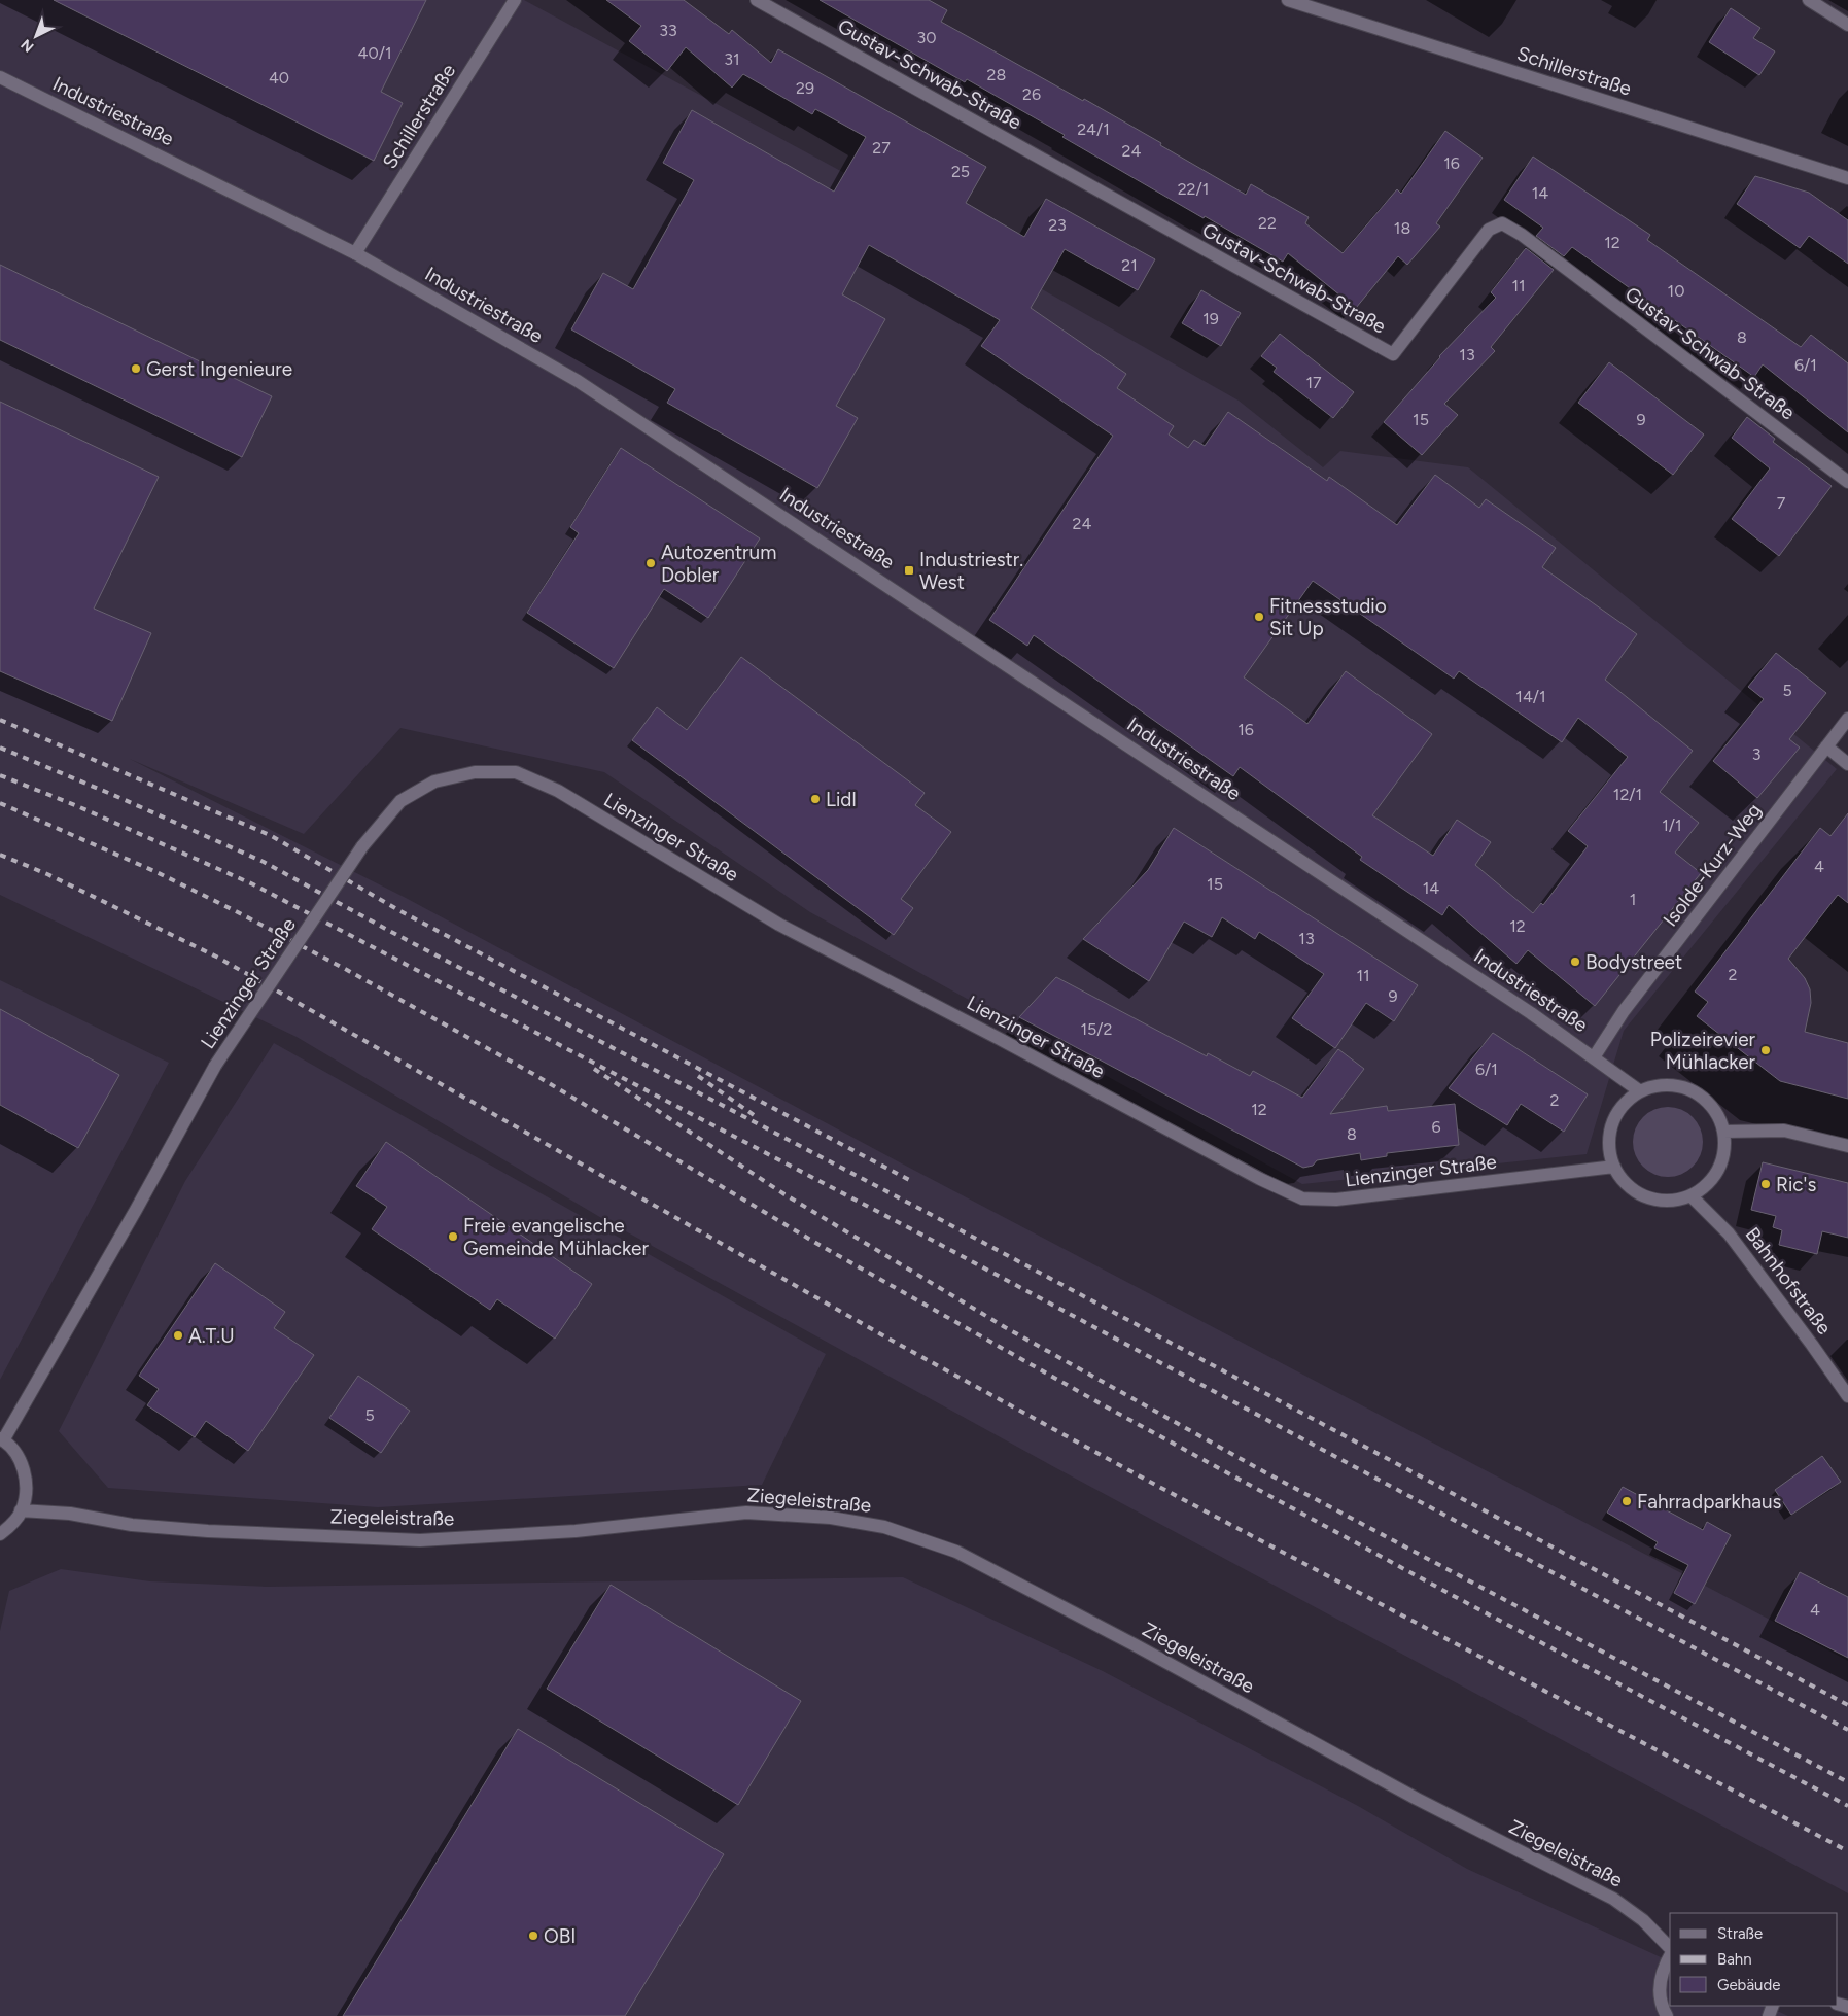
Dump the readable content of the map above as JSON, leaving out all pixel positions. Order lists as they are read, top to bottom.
{
  "streets": {
    "street": [
      "Schillerstraße",
      "Gustav-Schwab-Straße",
      "Industriestraße",
      "Lienzinger Straße",
      "Isolde-Kurz-Weg",
      "Bahnhofstraße",
      "Ziegeleistraße"
    ]
  },
  "crossings": [
    ["Schillerstraße", "Industriestraße"],
    ["Industriestraße", "Lienzinger Straße"],
    ["Industriestraße", "Isolde-Kurz-Weg"],
    ["Industriestraße", "Bahnhofstraße"],
    ["Lienzinger Straße", "Bahnhofstraße"],
    ["Lienzinger Straße", "Ziegeleistraße"]
  ],
  "places": {
    "other": [
      "Gerst Ingenieure",
      "Autozentrum Dobler",
      "Fitnessstudio Sit Up",
      "Lidl",
      "Bodystreet",
      "Polizeirevier Mühlacker",
      "Ric's",
      "Freie evangelische Gemeinde Mühlacker",
      "A.T.U",
      "Fahrradparkhaus",
      "OBI"
    ],
    "transit": ["Industriestr. West"]
  },
  "house_numbers": [
    "33",
    "30",
    "40/1",
    "31",
    "28",
    "40",
    "29",
    "26",
    "24/1",
    "27",
    "24",
    "16",
    "25",
    "22/1",
    "14",
    "22",
    "23",
    "18",
    "12",
    "21",
    "11",
    "10",
    "19",
    "8",
    "13",
    "6/1",
    "17",
    "15",
    "9",
    "7",
    "24",
    "5",
    "14/1",
    "16",
    "3",
    "12/1",
    "1/1",
    "4",
    "15",
    "14",
    "1",
    "12",
    "13",
    "2",
    "11",
    "9",
    "15/2",
    "6/1",
    "2",
    "12",
    "6",
    "8",
    "5",
    "4"
  ],
  "legend": ["Straße", "Bahn", "Gebäude"],
  "north": "bottom left"
}
